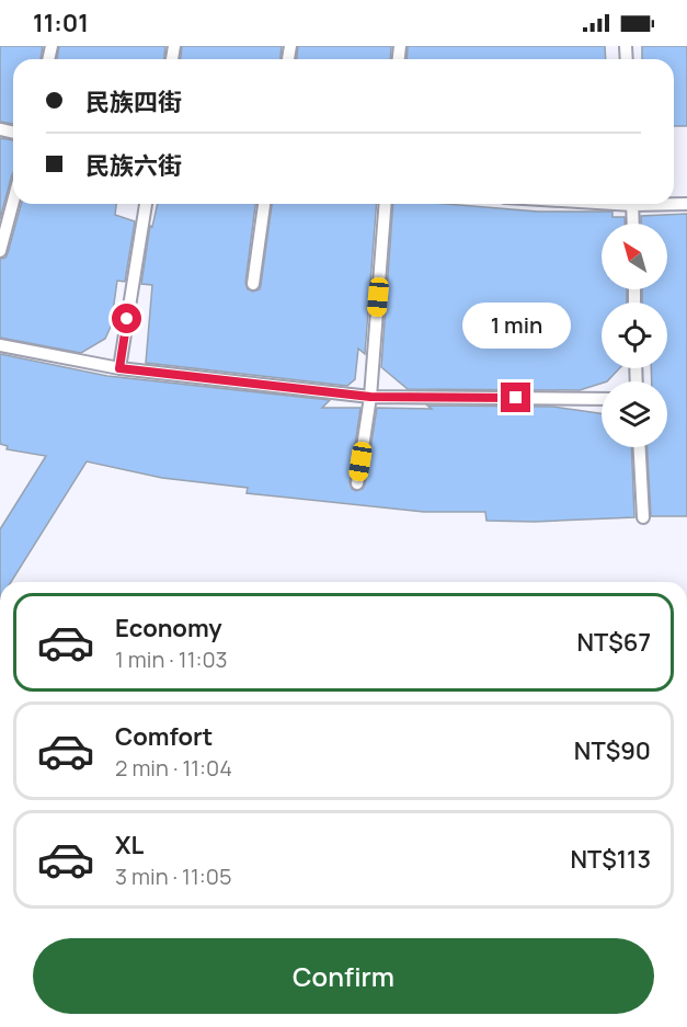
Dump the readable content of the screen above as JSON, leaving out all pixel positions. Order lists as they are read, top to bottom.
{
  "north": "top left",
  "page": {
    "status": "11:01",
    "banner": ["民族四街", "民族六街"],
    "bubble": "1 min",
    "list": [
      {
        "name": "Economy",
        "note": "1 min · 11:03",
        "value": "NT$67"
      },
      {
        "name": "Comfort",
        "note": "2 min · 11:04",
        "value": "NT$90"
      },
      {
        "name": "XL",
        "note": "3 min · 11:05",
        "value": "NT$113"
      }
    ],
    "buttons": "Confirm"
  }
}
